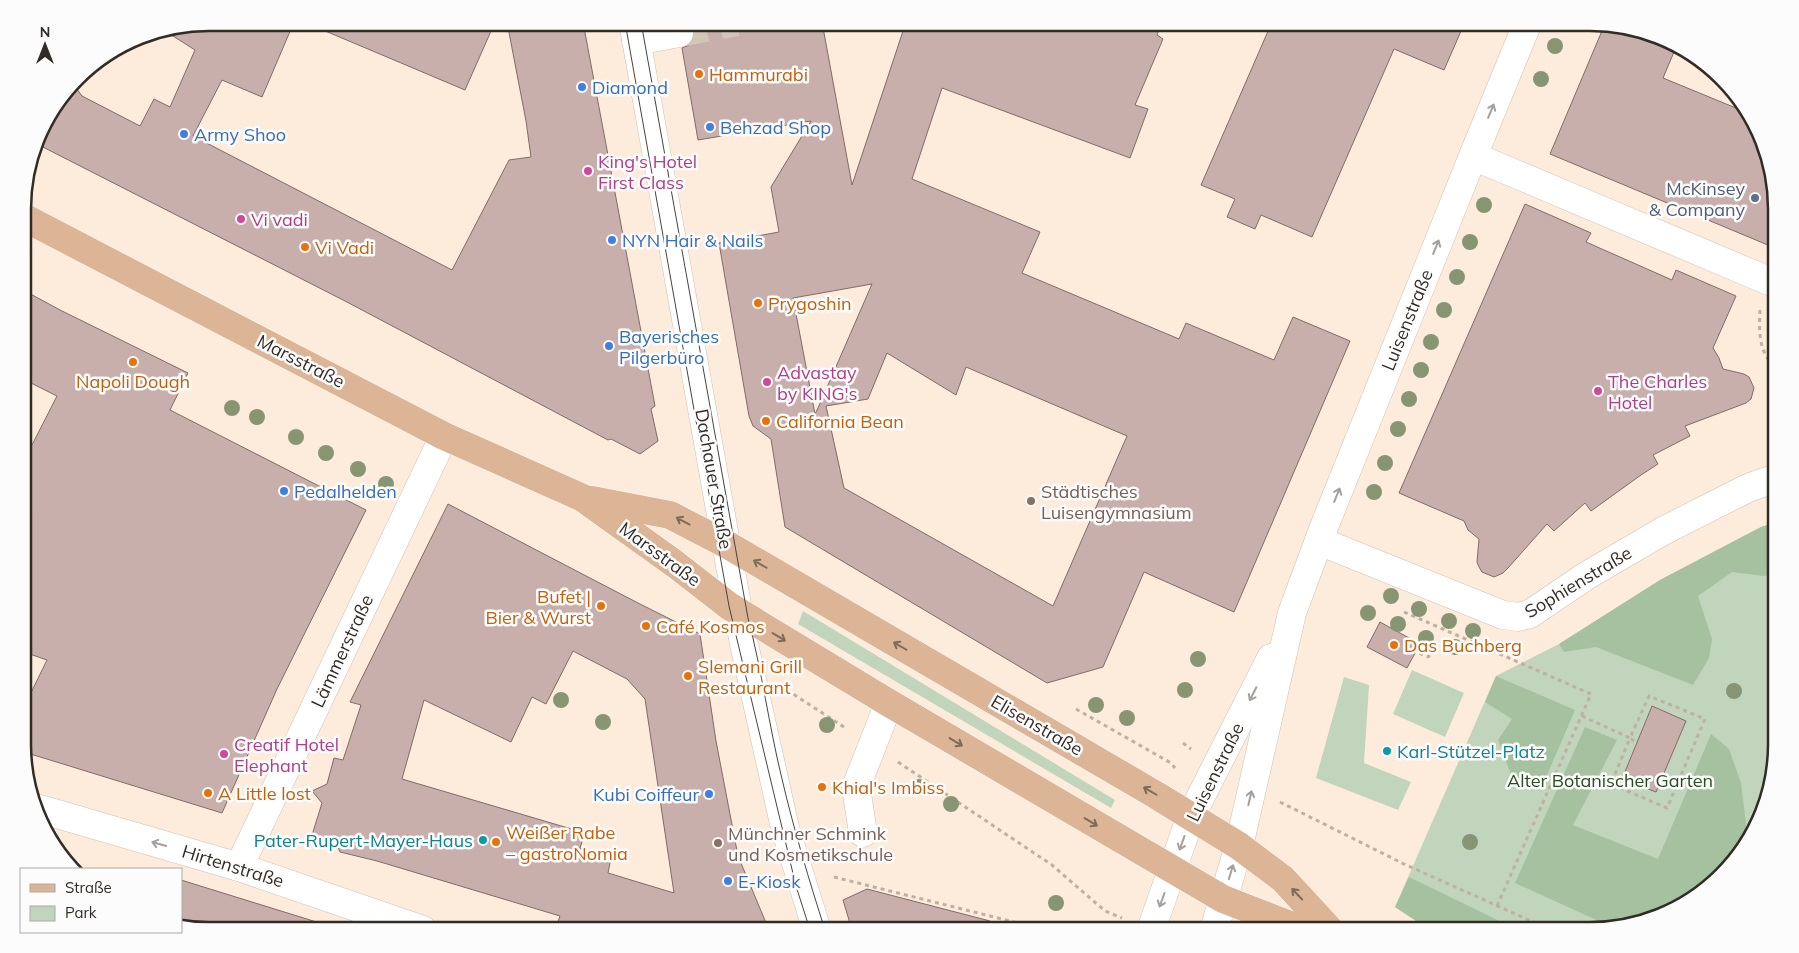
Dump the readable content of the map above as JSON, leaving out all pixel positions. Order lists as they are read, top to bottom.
{
  "streets": {
    "main road": ["Marsstraße", "Elisenstraße"],
    "street": [
      "Luisenstraße",
      "Dachauer Straße",
      "Sophienstraße",
      "Lämmerstraße",
      "Hirtenstraße"
    ]
  },
  "crossings": [
    ["Luisenstraße", "Sophienstraße"],
    ["Luisenstraße", "Elisenstraße"],
    ["Marsstraße", "Dachauer Straße"],
    ["Marsstraße", "Lämmerstraße"],
    ["Marsstraße", "Elisenstraße"],
    ["Dachauer Straße", "Elisenstraße"],
    ["Lämmerstraße", "Hirtenstraße"]
  ],
  "one_way": ["Hirtenstraße"],
  "parks": ["Alter Botanischer Garten"],
  "places": [
    "Hammurabi",
    "Diamond",
    "Behzad Shop",
    "Army Shoo",
    "King's Hotel First Class",
    "McKinsey & Company",
    "Vi vadi",
    "NYN Hair & Nails",
    "Vi Vadi",
    "Prygoshin",
    "Bayerisches Pilgerbüro",
    "Napoli Dough",
    "Advastay by KING's",
    "The Charles Hotel",
    "California Bean",
    "Pedalhelden",
    "Städtisches Luisengymnasium",
    "Bufet | Bier & Wurst",
    "Café Kosmos",
    "Das Buchberg",
    "Slemani Grill Restaurant",
    "Karl-Stützel-Platz",
    "Creatif Hotel Elephant",
    "Khial's Imbiss",
    "A Little lost",
    "Kubi Coiffeur",
    "Pater-Rupert-Mayer-Haus",
    "Weißer Rabe – gastroNomia",
    "Münchner Schmink und Kosmetikschule",
    "E-Kiosk"
  ],
  "legend": ["Straße", "Park"],
  "north": "top"
}
